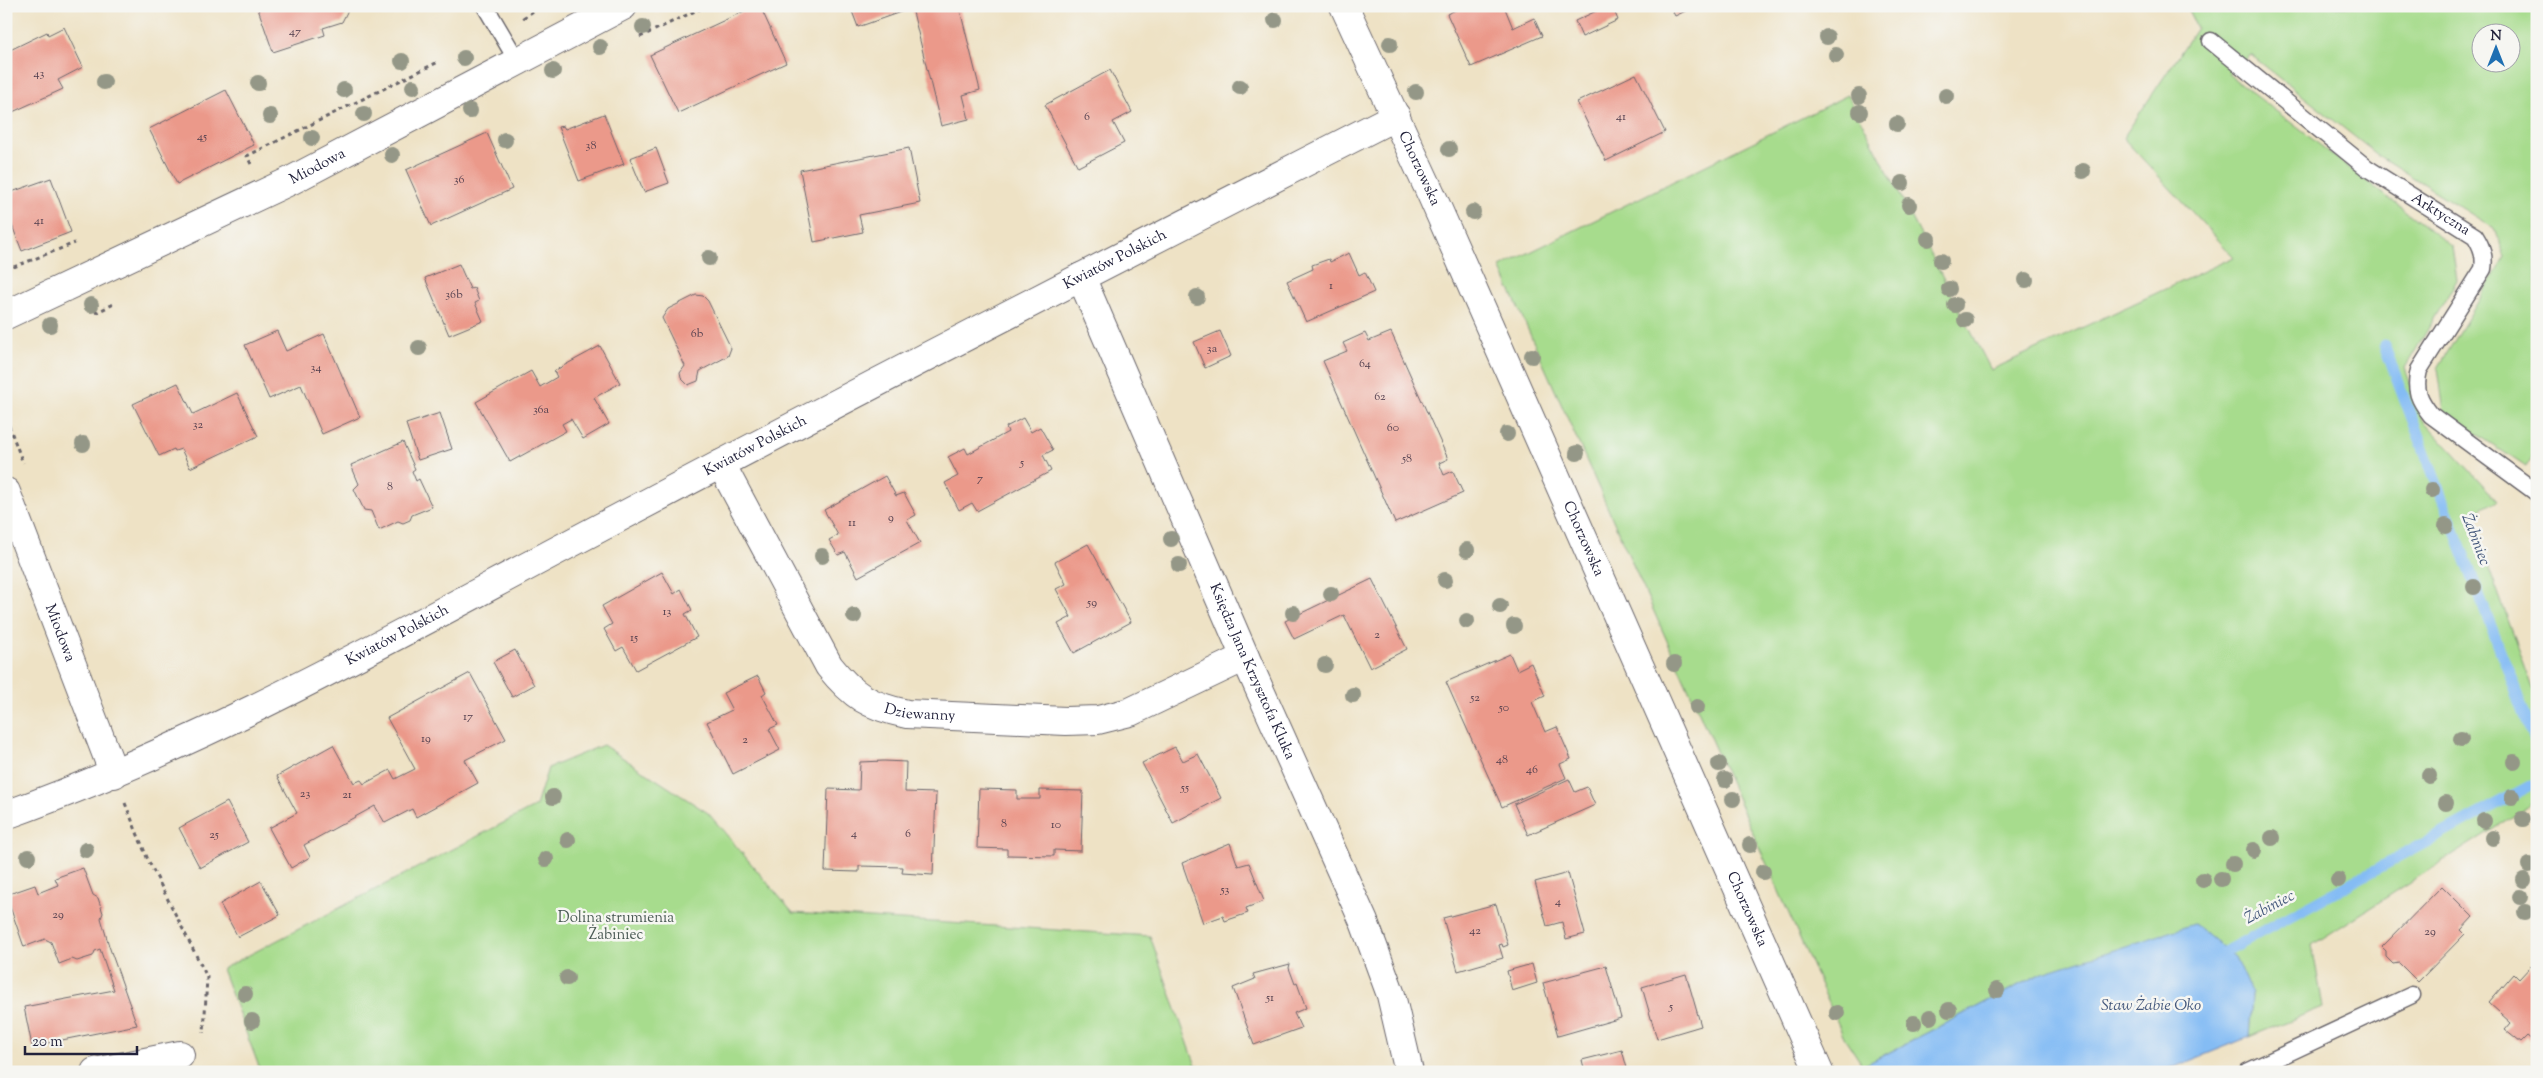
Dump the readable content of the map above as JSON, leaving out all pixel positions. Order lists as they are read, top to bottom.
{
  "streets": {
    "street": [
      "Miodowa",
      "Chorzowska",
      "Kwiatów Polskich",
      "Księdza Jana Krzysztofa Kluka",
      "Dziewanny"
    ],
    "lane": ["Arktyczna"]
  },
  "crossings": [
    ["Miodowa", "Kwiatów Polskich"],
    ["Chorzowska", "Kwiatów Polskich"],
    ["Kwiatów Polskich", "Księdza Jana Krzysztofa Kluka"],
    ["Kwiatów Polskich", "Dziewanny"],
    ["Księdza Jana Krzysztofa Kluka", "Dziewanny"]
  ],
  "water": ["Żabiniec", "Staw Żabie Oko"],
  "parks": ["Dolina strumienia Żabiniec"],
  "house_numbers": [
    "47",
    "43",
    "6",
    "41",
    "45",
    "38",
    "36",
    "41",
    "1",
    "36b",
    "6b",
    "3a",
    "64",
    "34",
    "62",
    "36a",
    "32",
    "60",
    "58",
    "5",
    "7",
    "8",
    "9",
    "11",
    "59",
    "13",
    "2",
    "15",
    "52",
    "50",
    "17",
    "19",
    "2",
    "48",
    "46",
    "55",
    "23",
    "21",
    "8",
    "10",
    "4",
    "6",
    "25",
    "53",
    "4",
    "29",
    "42",
    "29",
    "51",
    "5"
  ],
  "scale_bar": "20 m",
  "north": "top"
}
